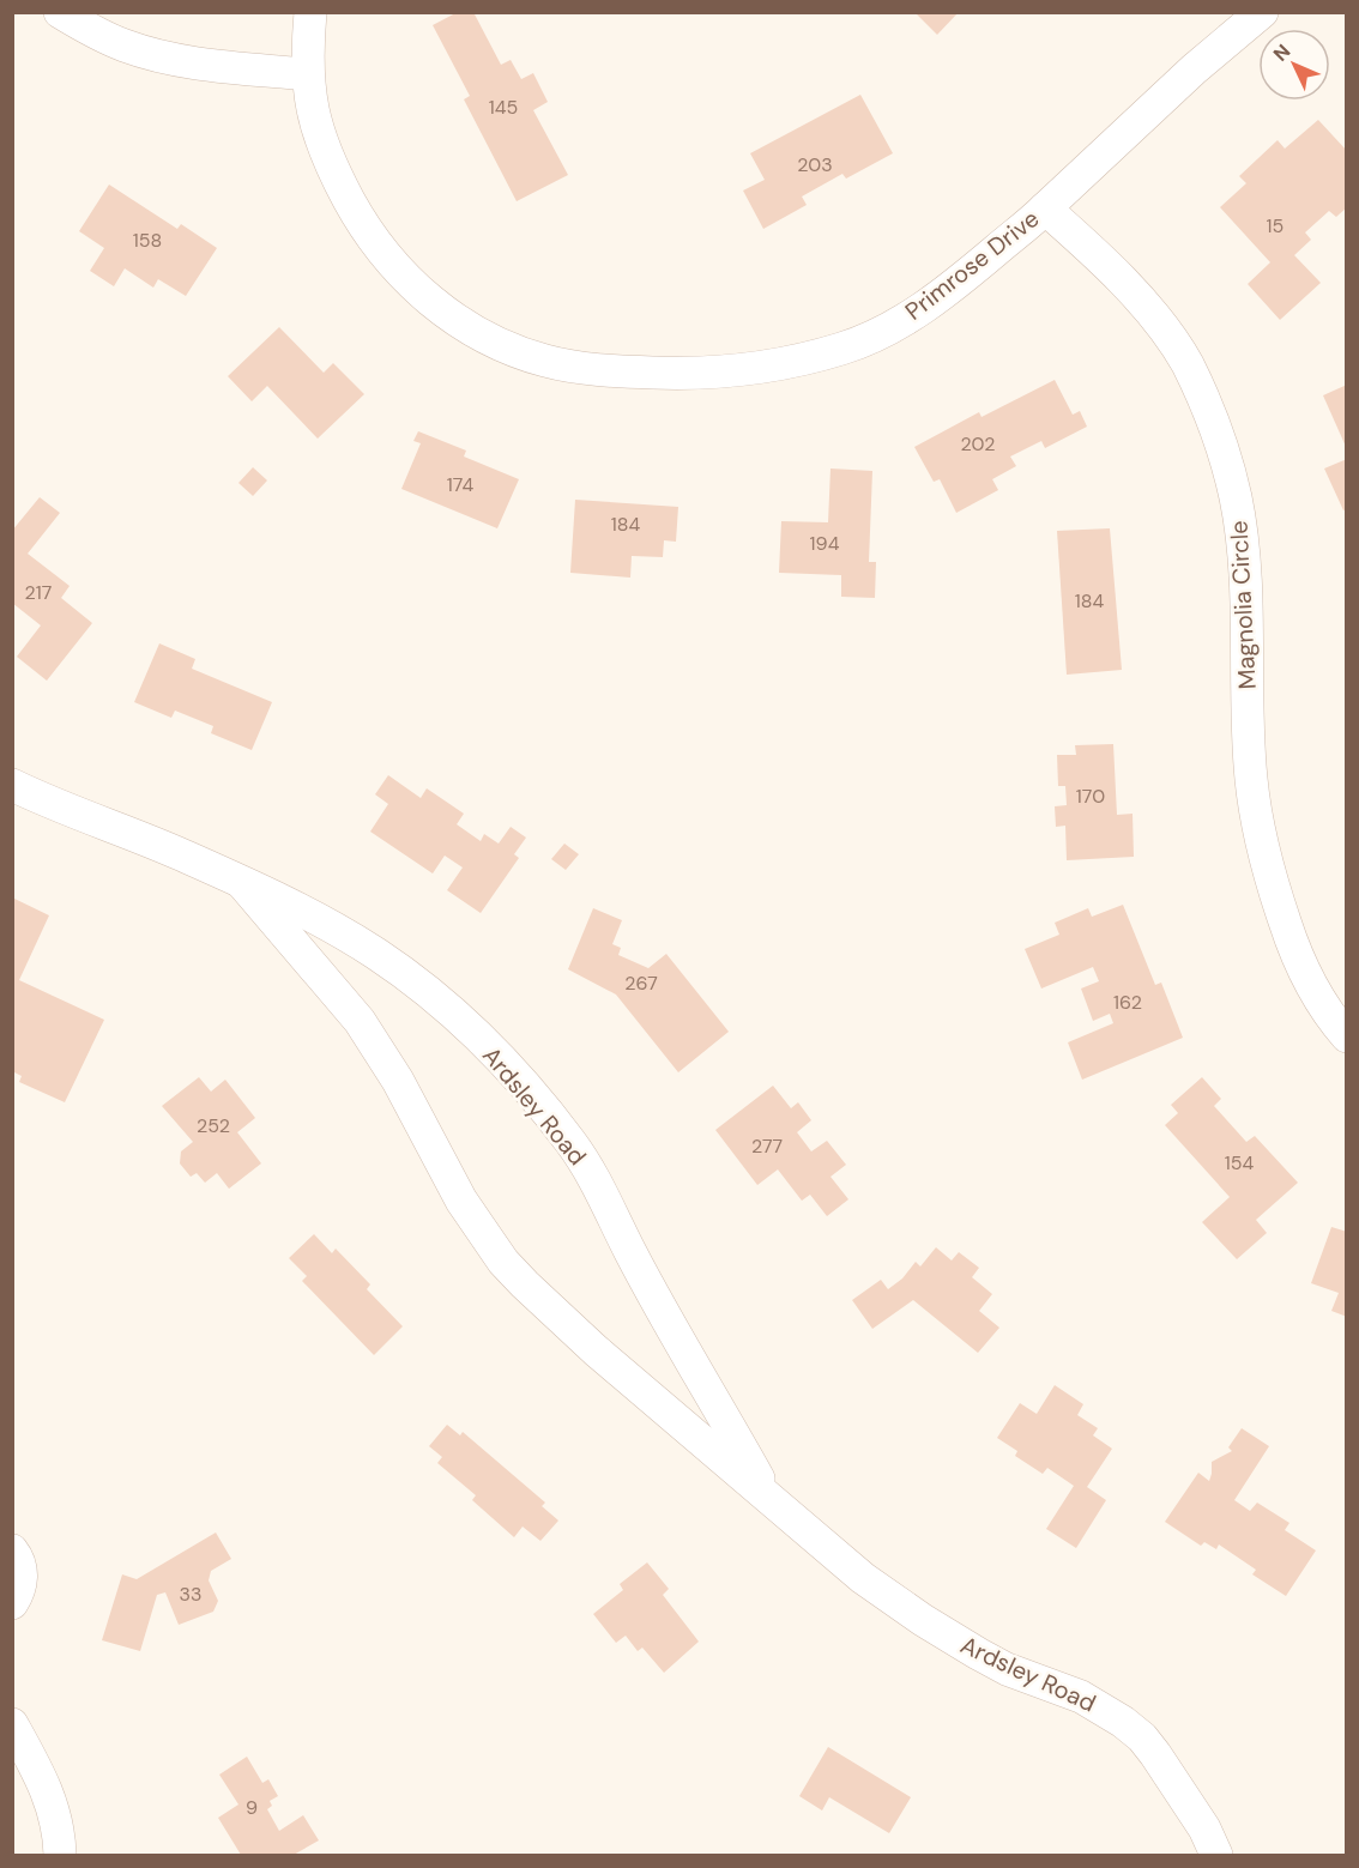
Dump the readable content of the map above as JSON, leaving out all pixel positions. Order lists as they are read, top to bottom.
{
  "streets": {
    "street": ["Primrose Drive", "Magnolia Circle", "Ardsley Road"]
  },
  "crossings": [
    ["Primrose Drive", "Magnolia Circle"]
  ],
  "house_numbers": [
    "145",
    "203",
    "15",
    "158",
    "202",
    "174",
    "184",
    "194",
    "217",
    "184",
    "170",
    "267",
    "162",
    "252",
    "277",
    "154",
    "33",
    "9"
  ],
  "north": "top left"
}
